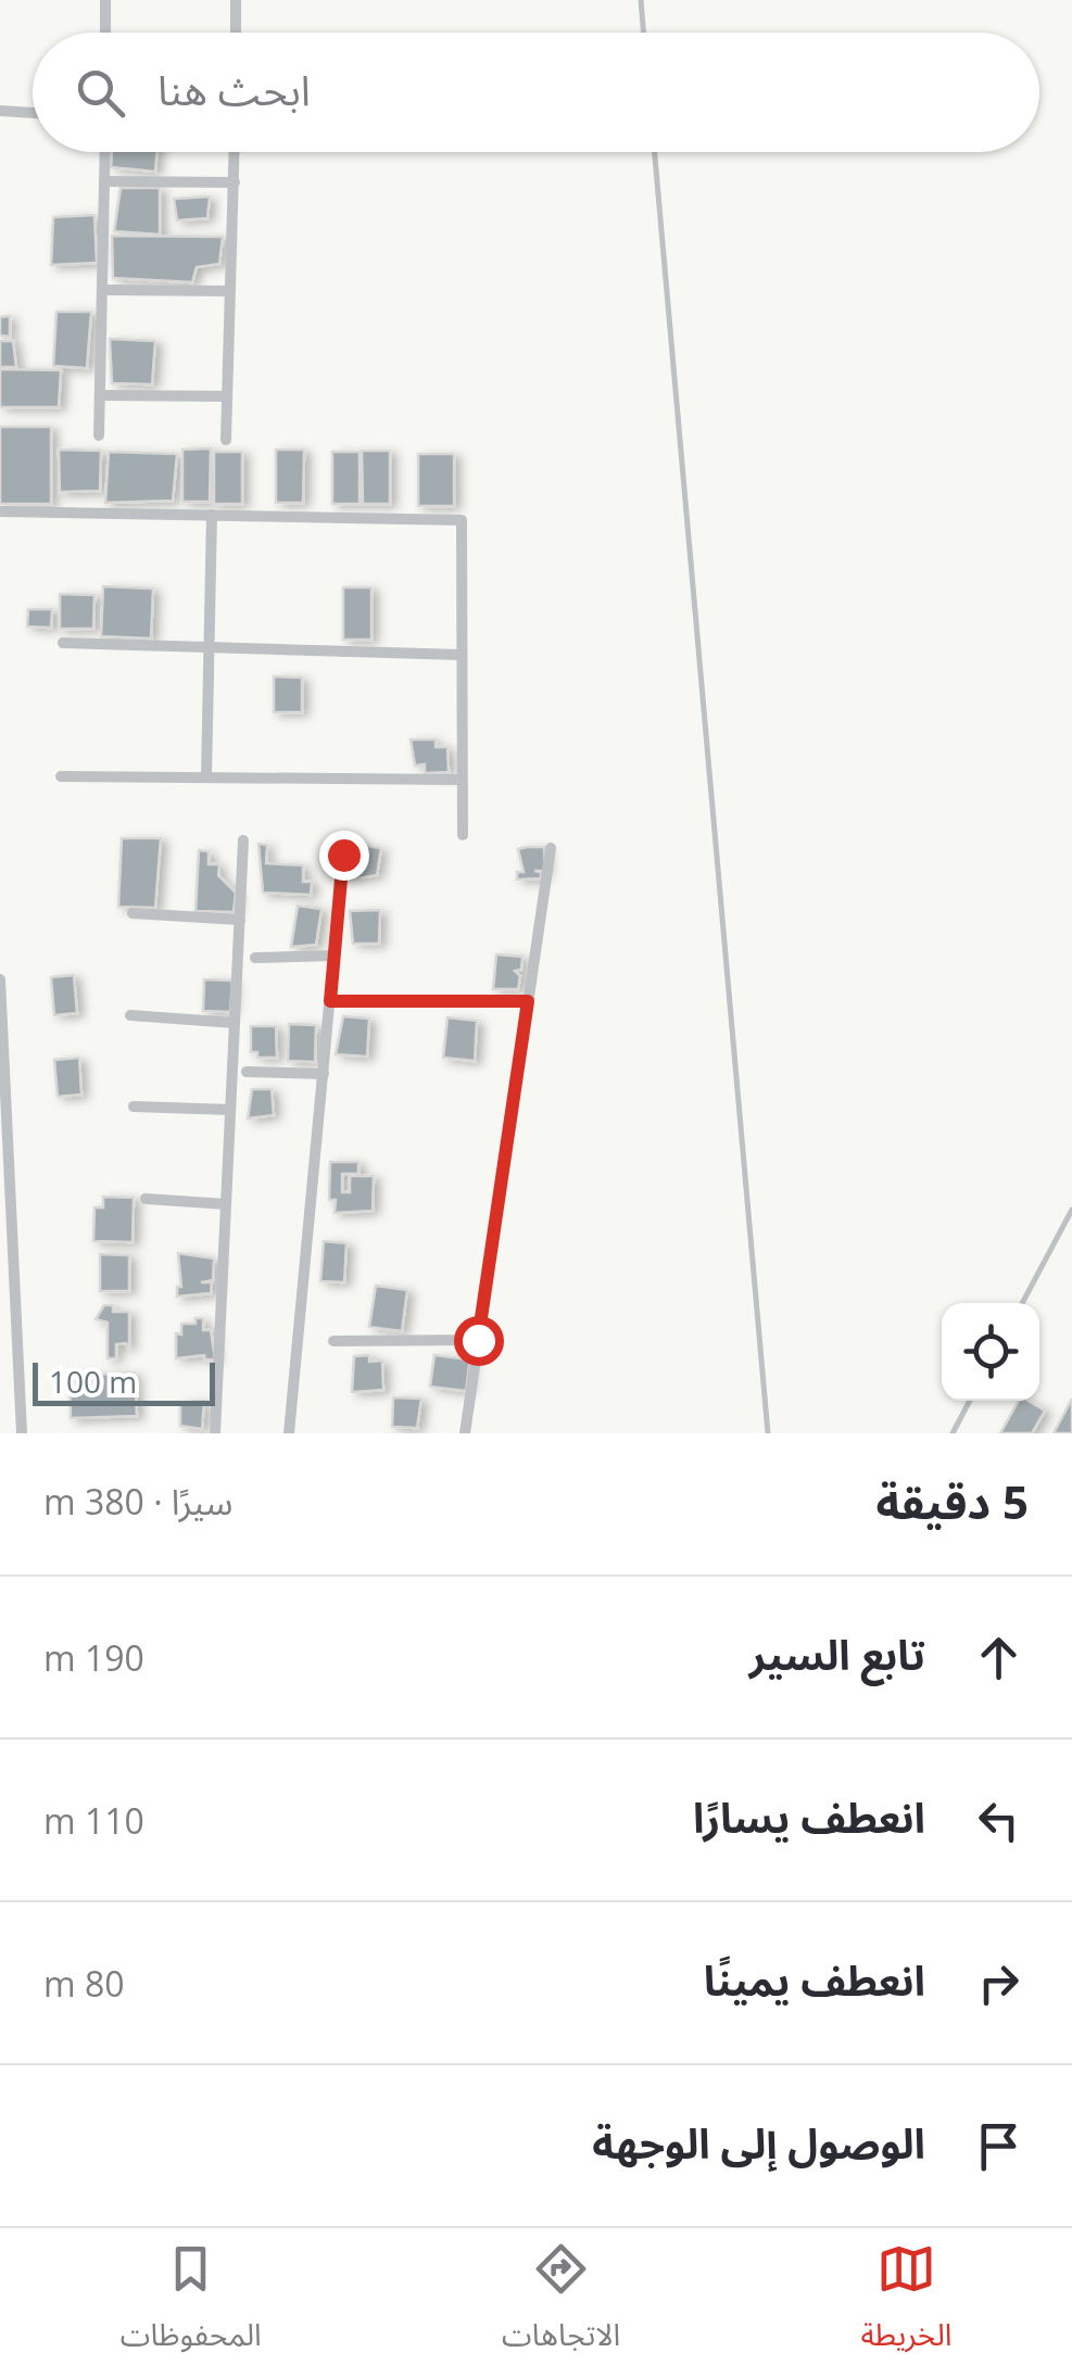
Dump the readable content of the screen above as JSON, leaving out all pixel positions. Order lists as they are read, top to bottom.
{
  "scale_bar": "100 m",
  "page": {
    "search": "ابحث هنا",
    "scale": "100 m",
    "heading": ["5 دقيقة", "سيرًا · 380 m"],
    "list": [
      ["تابع السير", "190 m"],
      ["انعطف يسارًا", "110 m"],
      ["انعطف يمينًا", "80 m"],
      "الوصول إلى الوجهة"
    ],
    "nav": ["الخريطة", "الاتجاهات", "المحفوظات"]
  }
}
